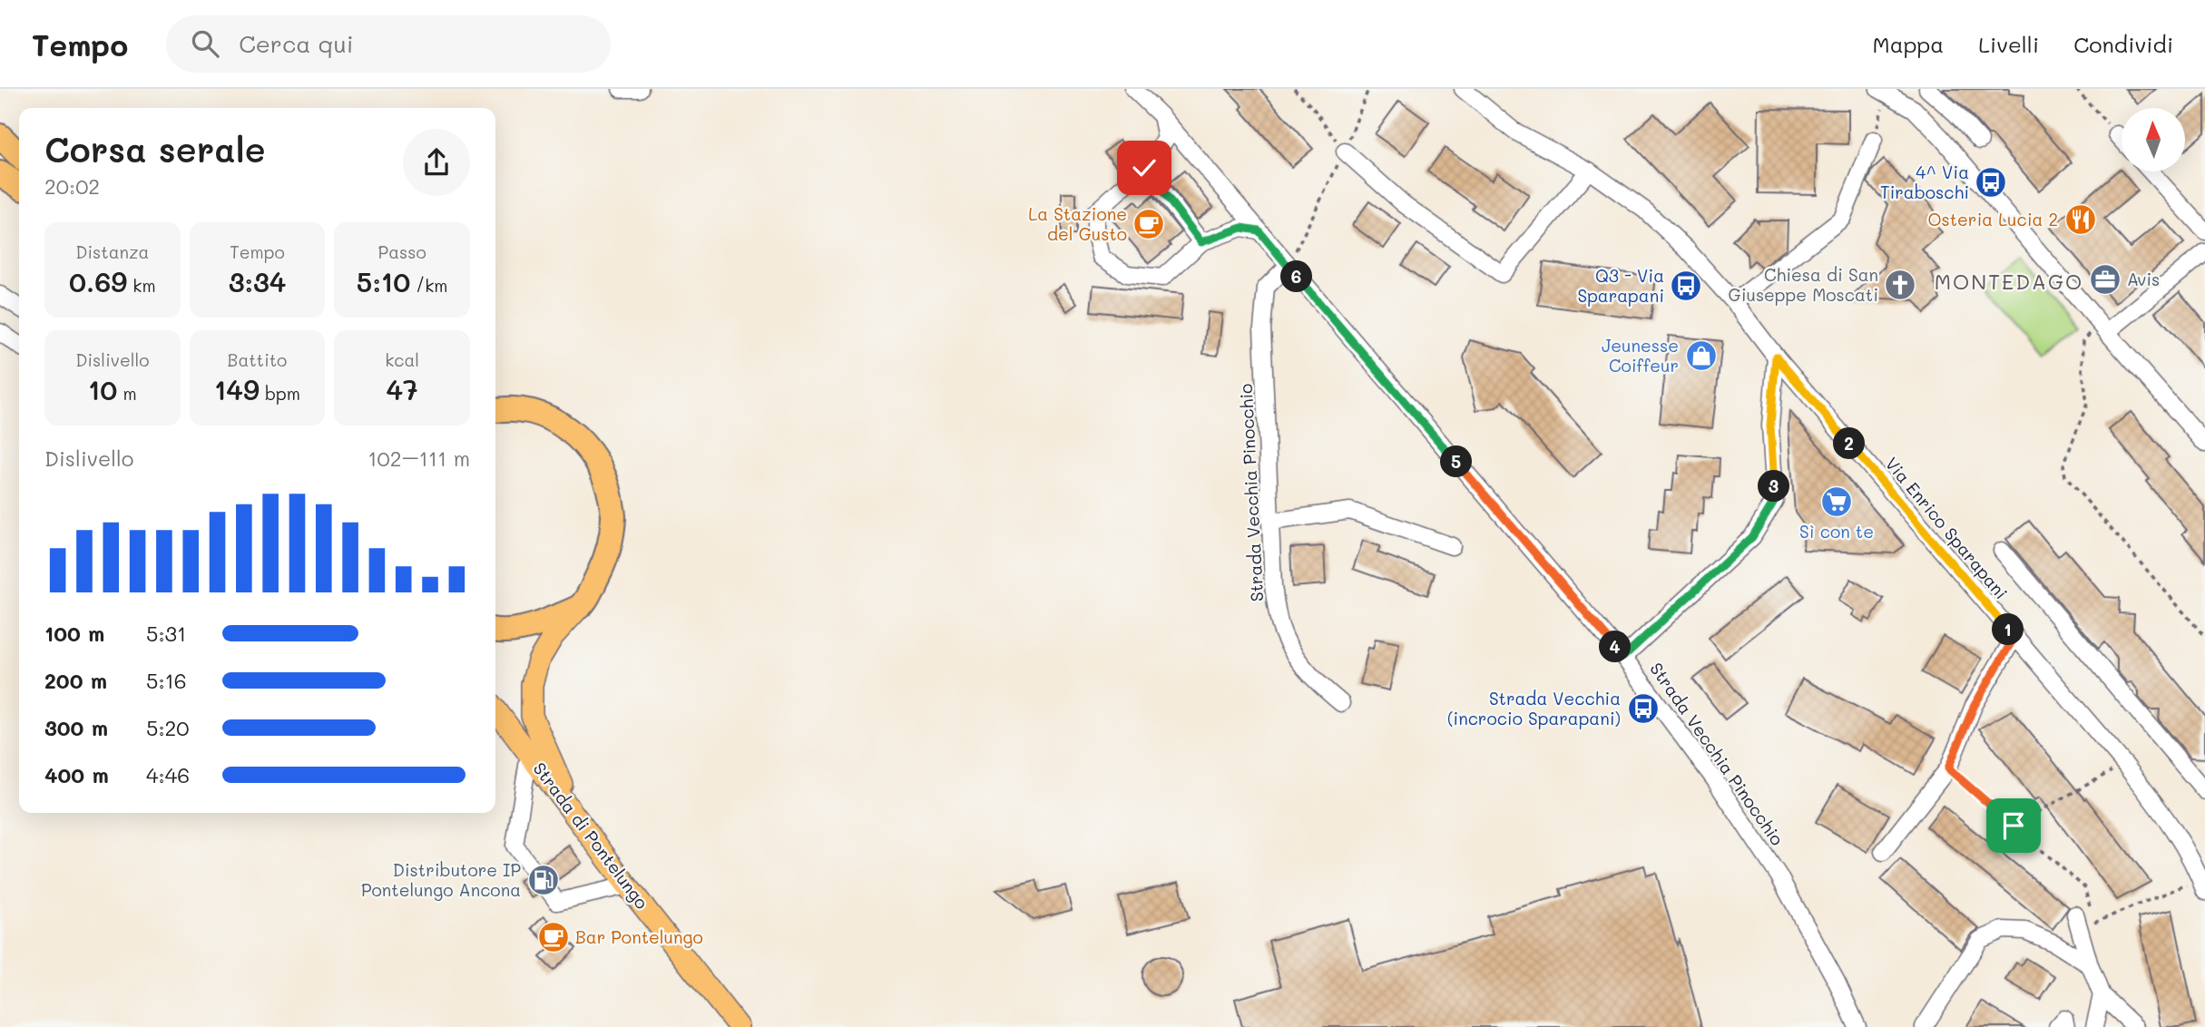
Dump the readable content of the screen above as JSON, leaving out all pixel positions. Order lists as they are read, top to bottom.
{
  "streets": {
    "main road": ["Strada di Pontelungo"],
    "street": ["Strada Vecchia Pinocchio", "Via Enrico Sparapani"]
  },
  "districts": ["MONTEDAGO"],
  "places": {
    "bus stop": ["4^ Via Tiraboschi", "Q3 - Via Sparapani", "Strada Vecchia (incrocio Sparapani)"],
    "restaurant": ["Osteria Lucia 2"],
    "cafe": ["La Stazione del Gusto", "Bar Pontelungo"],
    "office": ["Avis"],
    "church": ["Chiesa di San Giuseppe Moscati"],
    "shop": ["Jeunesse Coiffeur"],
    "supermarket": ["Sì con te"],
    "fuel station": ["Distributore IP Pontelungo Ancona"]
  },
  "north": "top",
  "page": {
    "header": "Tempo",
    "search": "Cerca qui",
    "nav": ["Mappa", "Livelli", "Condividi"],
    "heading": ["Corsa serale", "20:02"],
    "stats": [
      ["Distanza", "0.69 km"],
      ["Tempo", "3:34"],
      ["Passo", "5:10 /km"],
      ["Dislivello", "10 m"],
      ["Battito", "149 bpm"],
      ["kcal", "47"]
    ],
    "pins": [
      "6",
      "2",
      "5",
      "3",
      "1",
      "4"
    ],
    "chart": ["Dislivello", "102–111 m"],
    "list": [
      {
        "name": "100 m",
        "note": "5:31"
      },
      {
        "name": "200 m",
        "note": "5:16"
      },
      {
        "name": "300 m",
        "note": "5:20"
      },
      {
        "name": "400 m",
        "note": "4:46"
      }
    ]
  }
}
